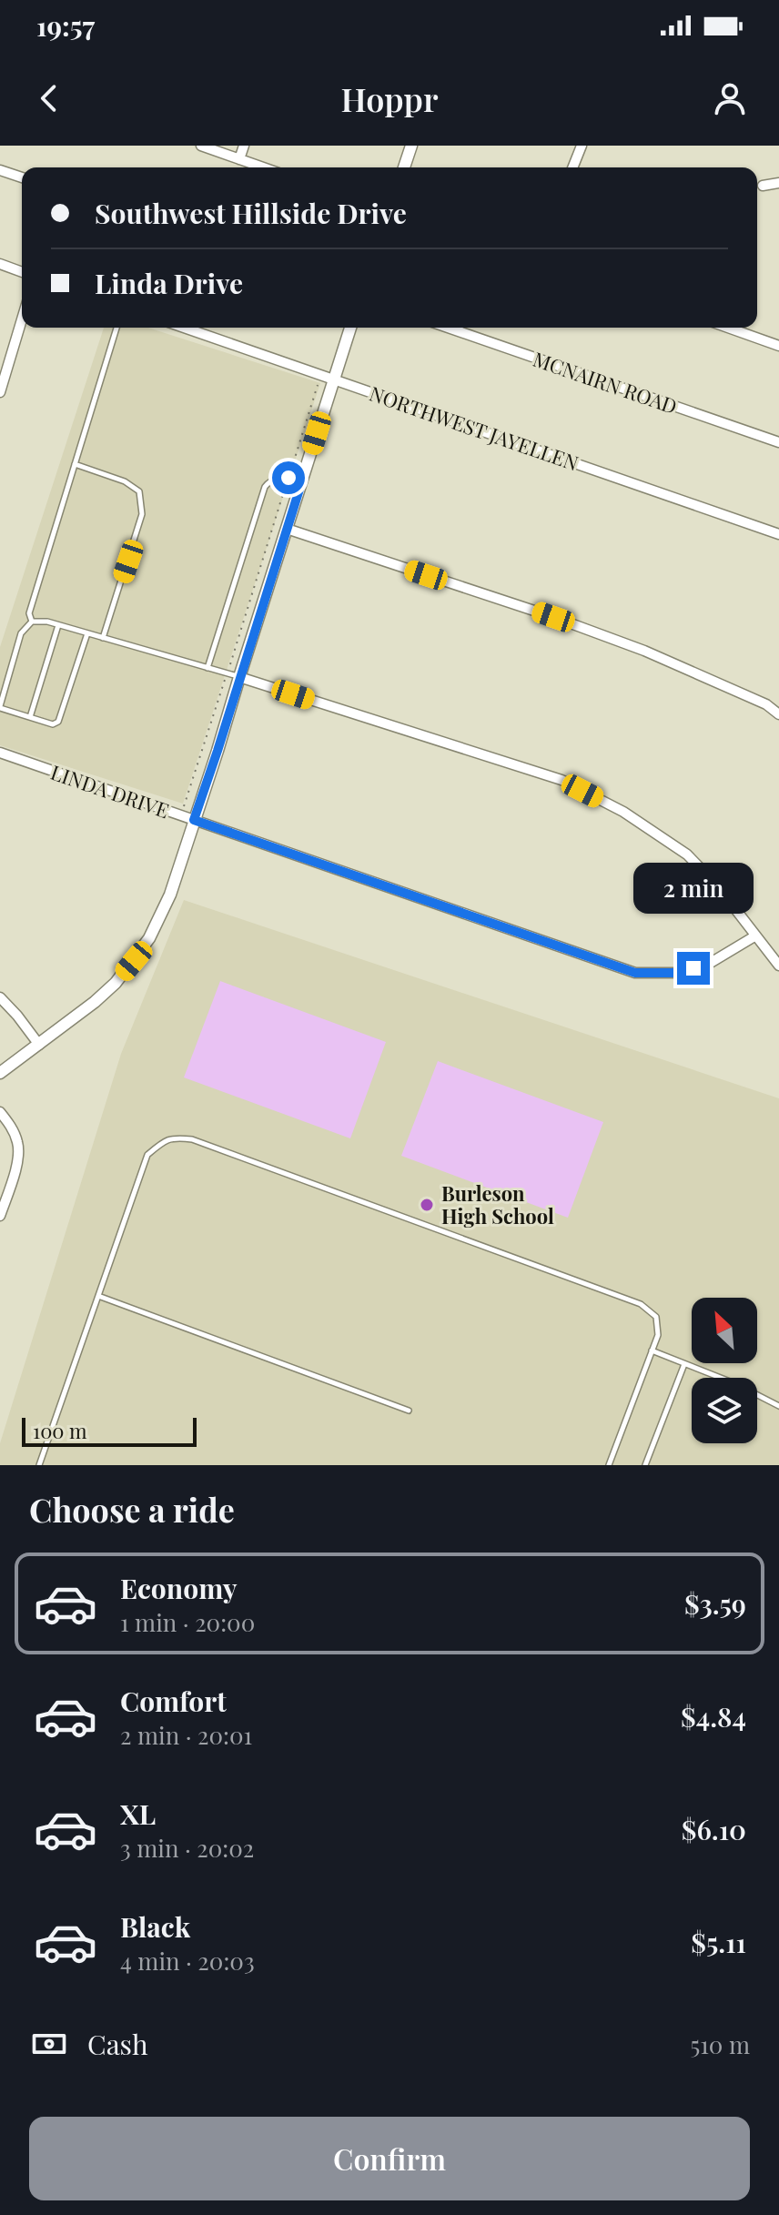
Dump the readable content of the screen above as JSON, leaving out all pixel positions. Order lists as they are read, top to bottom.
{
  "streets": {
    "street": ["MCNAIRN ROAD", "NORTHWEST JAYELLEN", "LINDA DRIVE"]
  },
  "places": ["Burleson High School"],
  "scale_bar": "100 m",
  "north": "top left",
  "page": {
    "status": "19:57",
    "header": "Hoppr",
    "banner": ["Southwest Hillside Drive", "Linda Drive"],
    "bubble": "2 min",
    "scale": "100 m",
    "heading": "Choose a ride",
    "list": [
      {
        "name": "Economy",
        "note": "1 min · 20:00",
        "value": "$3.59"
      },
      {
        "name": "Comfort",
        "note": "2 min · 20:01",
        "value": "$4.84"
      },
      {
        "name": "XL",
        "note": "3 min · 20:02",
        "value": "$6.10"
      },
      {
        "name": "Black",
        "note": "4 min · 20:03",
        "value": "$5.11"
      }
    ],
    "pay": ["Cash", "510 m"],
    "buttons": "Confirm"
  }
}
